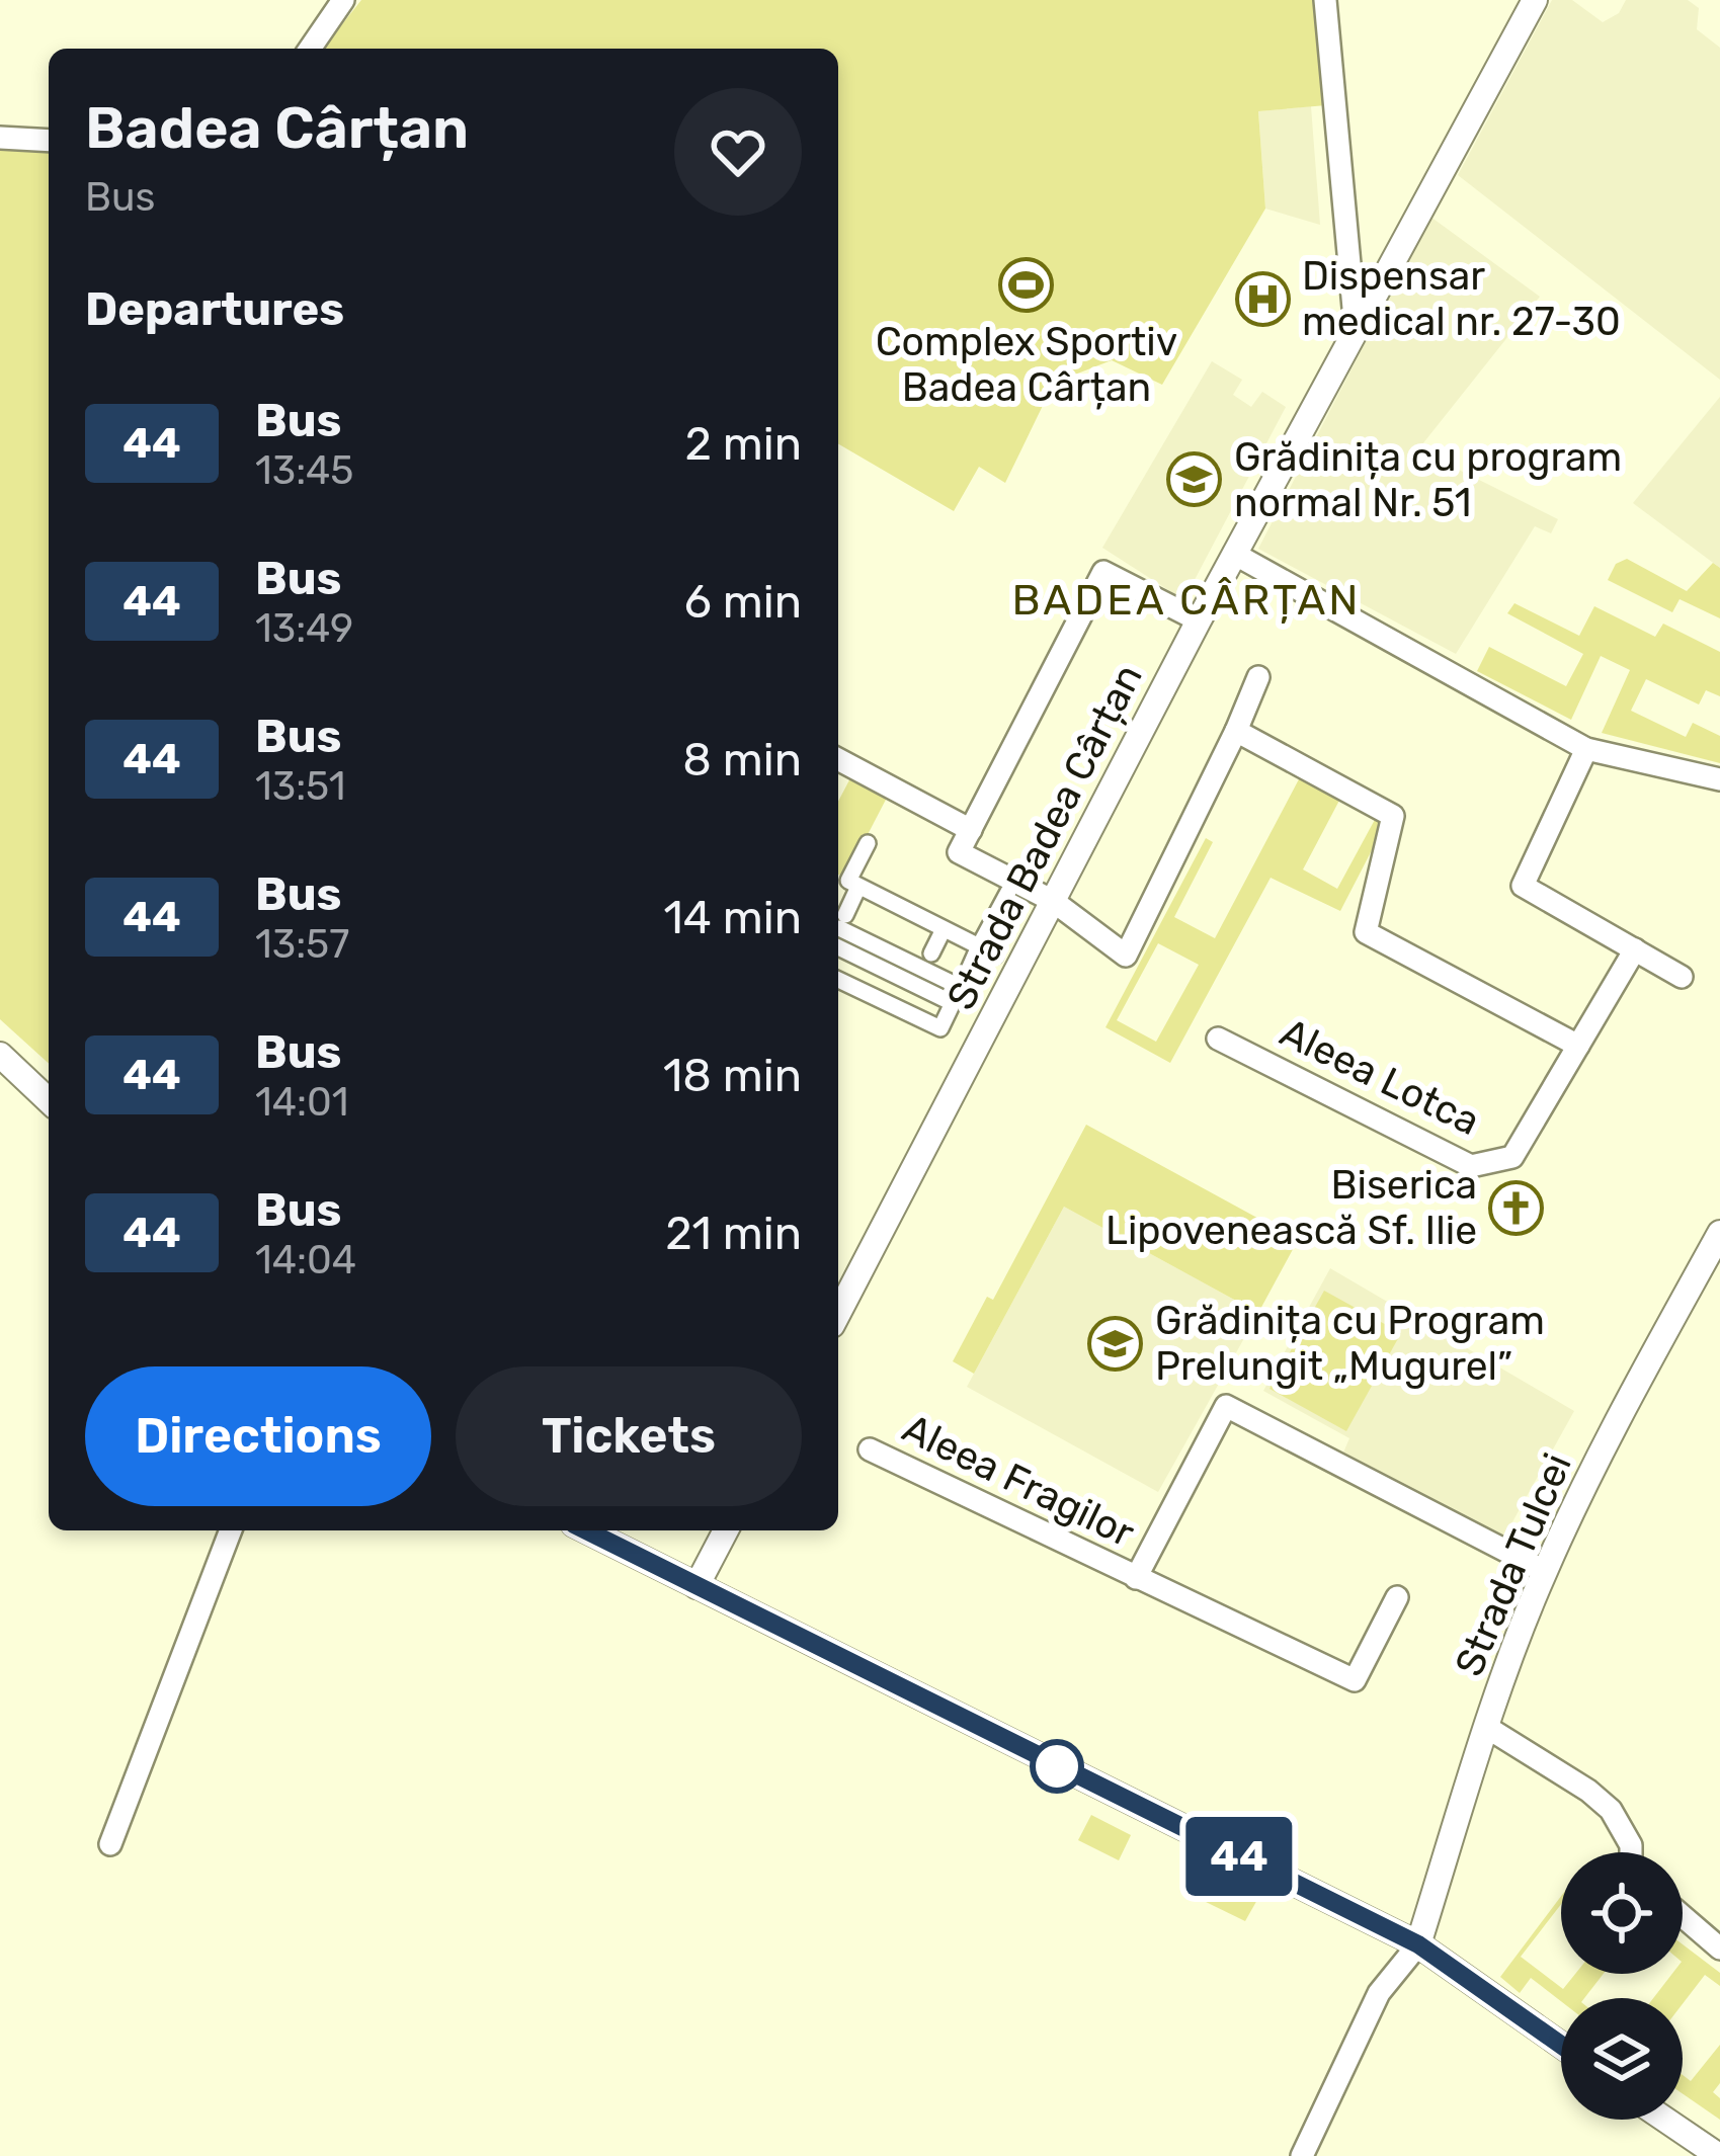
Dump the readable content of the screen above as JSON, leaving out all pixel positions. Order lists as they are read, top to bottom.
{
  "streets": {
    "street": [
      "Strada Badea Cârțan",
      "Aleea Lotca",
      "Aleea Fragilor",
      "Strada Tulcei"
    ]
  },
  "crossings": [
    ["Aleea Fragilor", "Strada Tulcei"]
  ],
  "districts": ["BADEA CÂRȚAN"],
  "places": {
    "sports": ["Complex Sportiv Badea Cârțan"],
    "hospital": ["Dispensar medical nr. 27-30"],
    "school or university": ["Grădinița cu program normal Nr. 51", "Grădinița cu Program Prelungit „Mugurel”"],
    "church": ["Biserica Lipovenească Sf. Ilie"]
  },
  "lines": ["bus line 44"],
  "page": {
    "on_map": "44",
    "heading": [
      ["Badea Cârțan", "Bus"],
      "Departures"
    ],
    "list": [
      {
        "mark": "44",
        "name": "Bus",
        "note": "13:45",
        "value": "2 min"
      },
      {
        "mark": "44",
        "name": "Bus",
        "note": "13:49",
        "value": "6 min"
      },
      {
        "mark": "44",
        "name": "Bus",
        "note": "13:51",
        "value": "8 min"
      },
      {
        "mark": "44",
        "name": "Bus",
        "note": "13:57",
        "value": "14 min"
      },
      {
        "mark": "44",
        "name": "Bus",
        "note": "14:01",
        "value": "18 min"
      },
      {
        "mark": "44",
        "name": "Bus",
        "note": "14:04",
        "value": "21 min"
      }
    ],
    "buttons": ["Directions", "Tickets"]
  }
}
